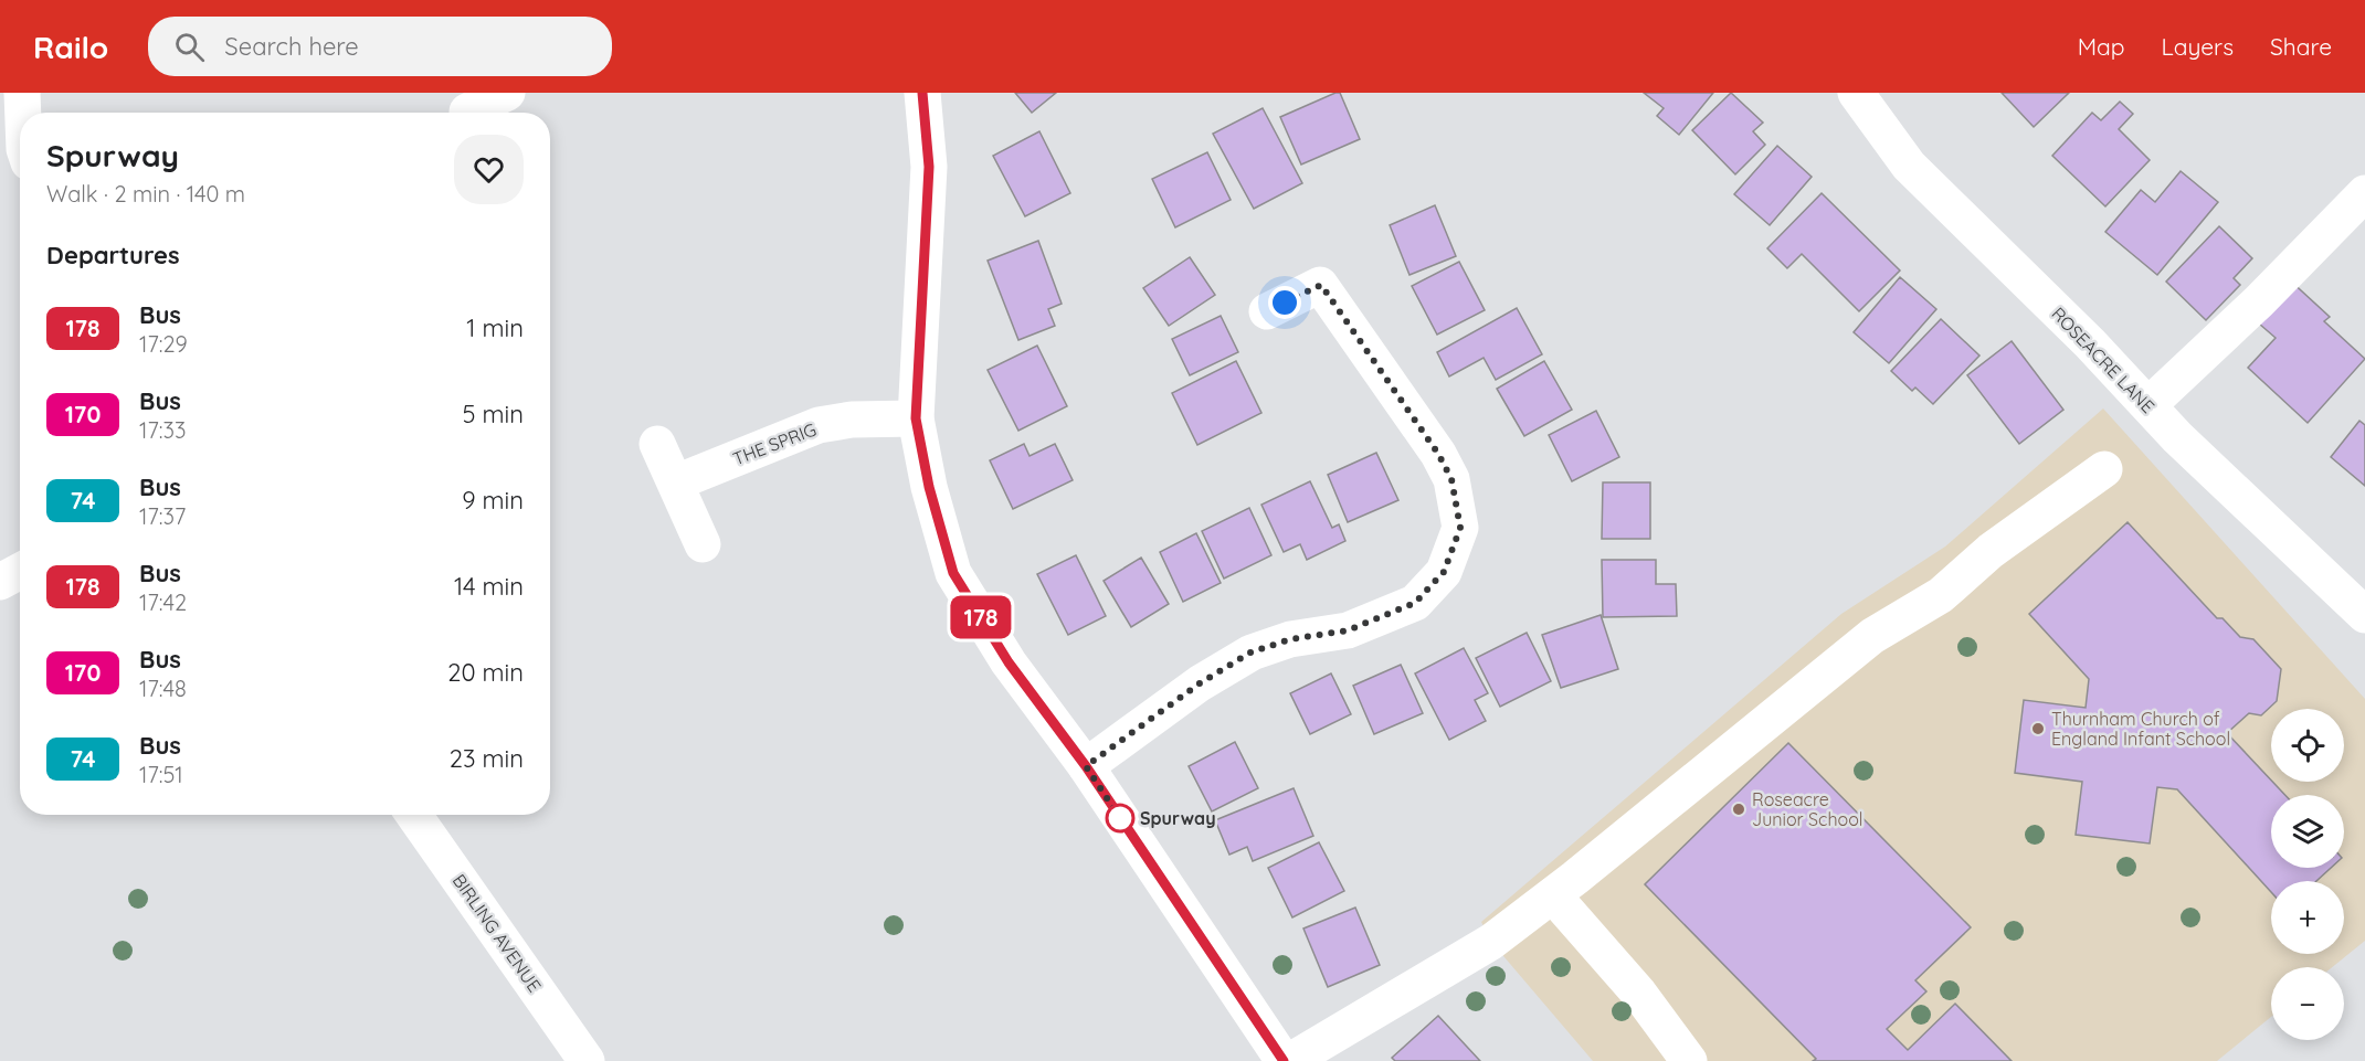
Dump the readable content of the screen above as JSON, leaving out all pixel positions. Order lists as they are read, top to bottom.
{
  "streets": {
    "street": ["ROSEACRE LANE", "THE SPRIG", "BIRLING AVENUE"]
  },
  "places": ["Thurnham Church of England Infant School", "Roseacre Junior School", "Spurway"],
  "lines": ["bus line 178"],
  "page": {
    "header": "Railo",
    "search": "Search here",
    "nav": ["Map", "Layers", "Share"],
    "on_map": "178",
    "heading": [
      ["Spurway", "Walk · 2 min · 140 m"],
      "Departures"
    ],
    "list": [
      {
        "mark": "178",
        "name": "Bus",
        "note": "17:29",
        "value": "1 min"
      },
      {
        "mark": "170",
        "name": "Bus",
        "note": "17:33",
        "value": "5 min"
      },
      {
        "mark": "74",
        "name": "Bus",
        "note": "17:37",
        "value": "9 min"
      },
      {
        "mark": "178",
        "name": "Bus",
        "note": "17:42",
        "value": "14 min"
      },
      {
        "mark": "170",
        "name": "Bus",
        "note": "17:48",
        "value": "20 min"
      },
      {
        "mark": "74",
        "name": "Bus",
        "note": "17:51",
        "value": "23 min"
      }
    ],
    "map_buttons": ["+", "−"]
  }
}
